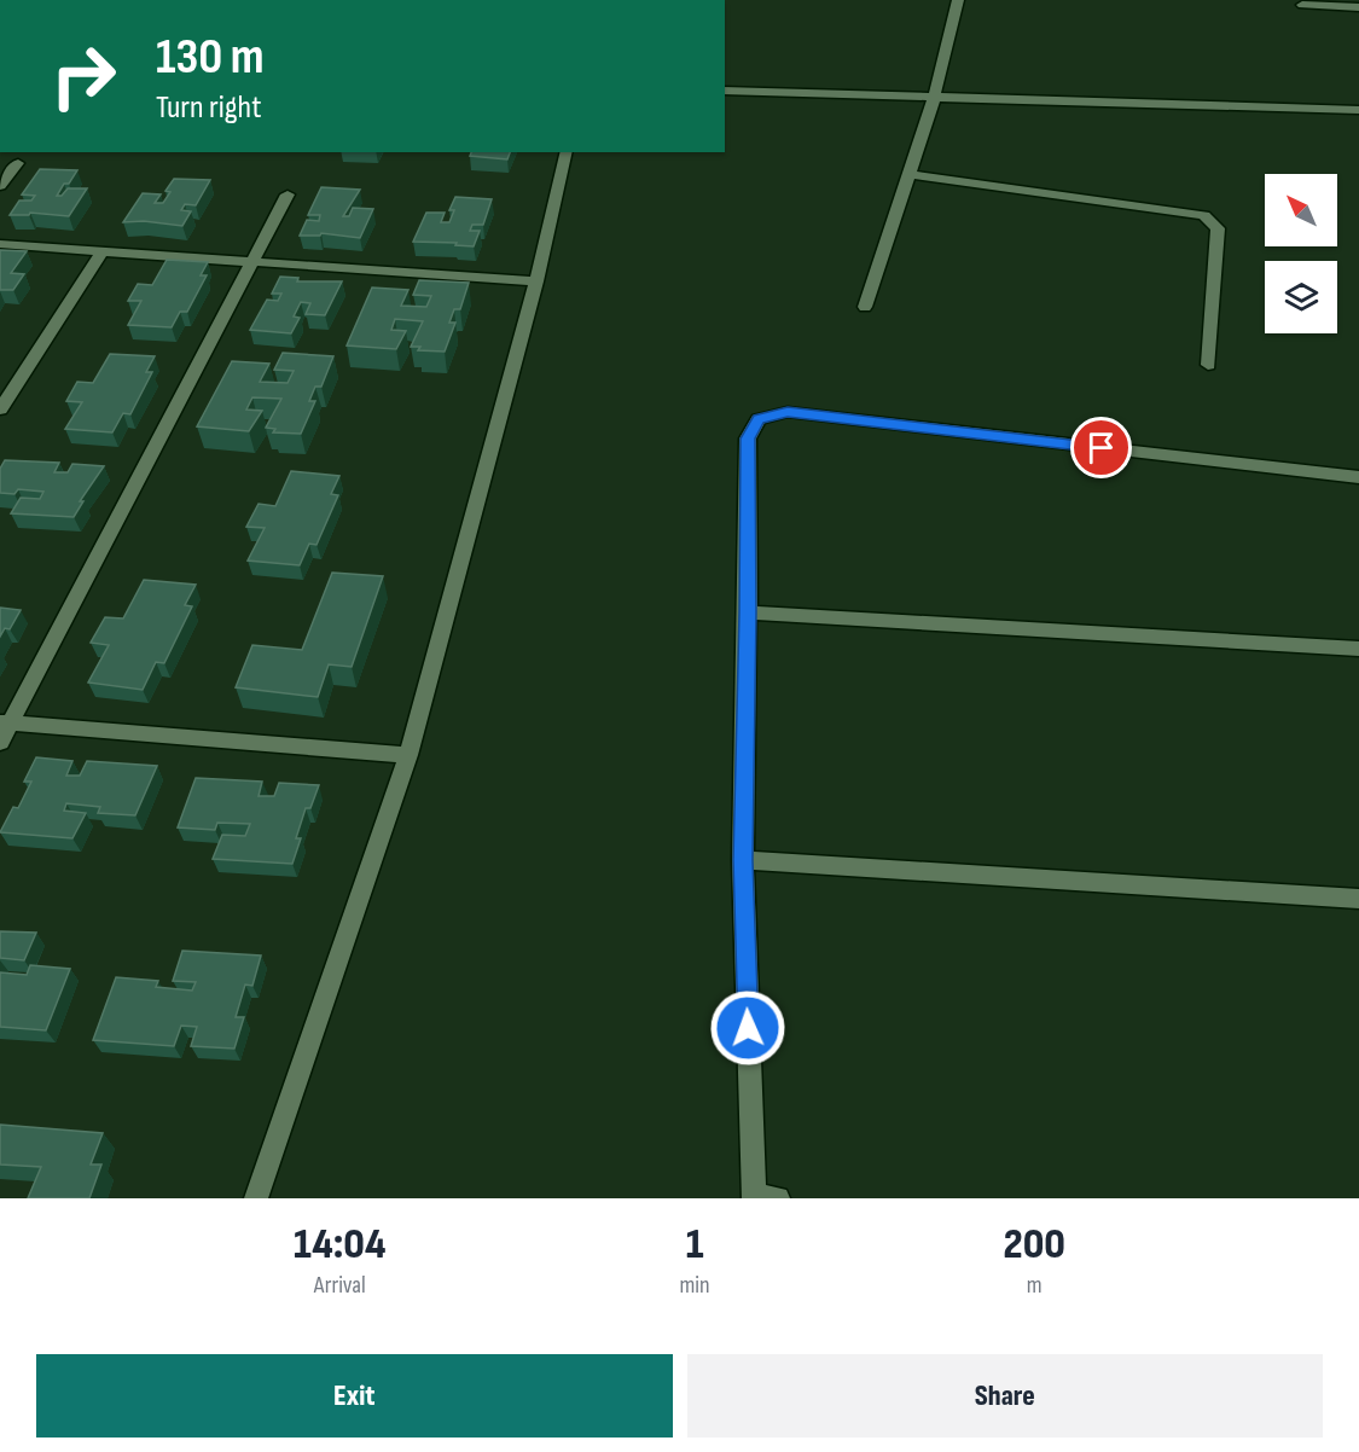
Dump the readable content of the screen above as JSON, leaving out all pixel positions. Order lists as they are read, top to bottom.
{
  "north": "top left",
  "page": {
    "turn": ["130 m", "Turn right"],
    "eta": [
      "14:04",
      "Arrival",
      "1",
      "min",
      "200",
      "m"
    ],
    "buttons": ["Exit", "Share"]
  }
}
